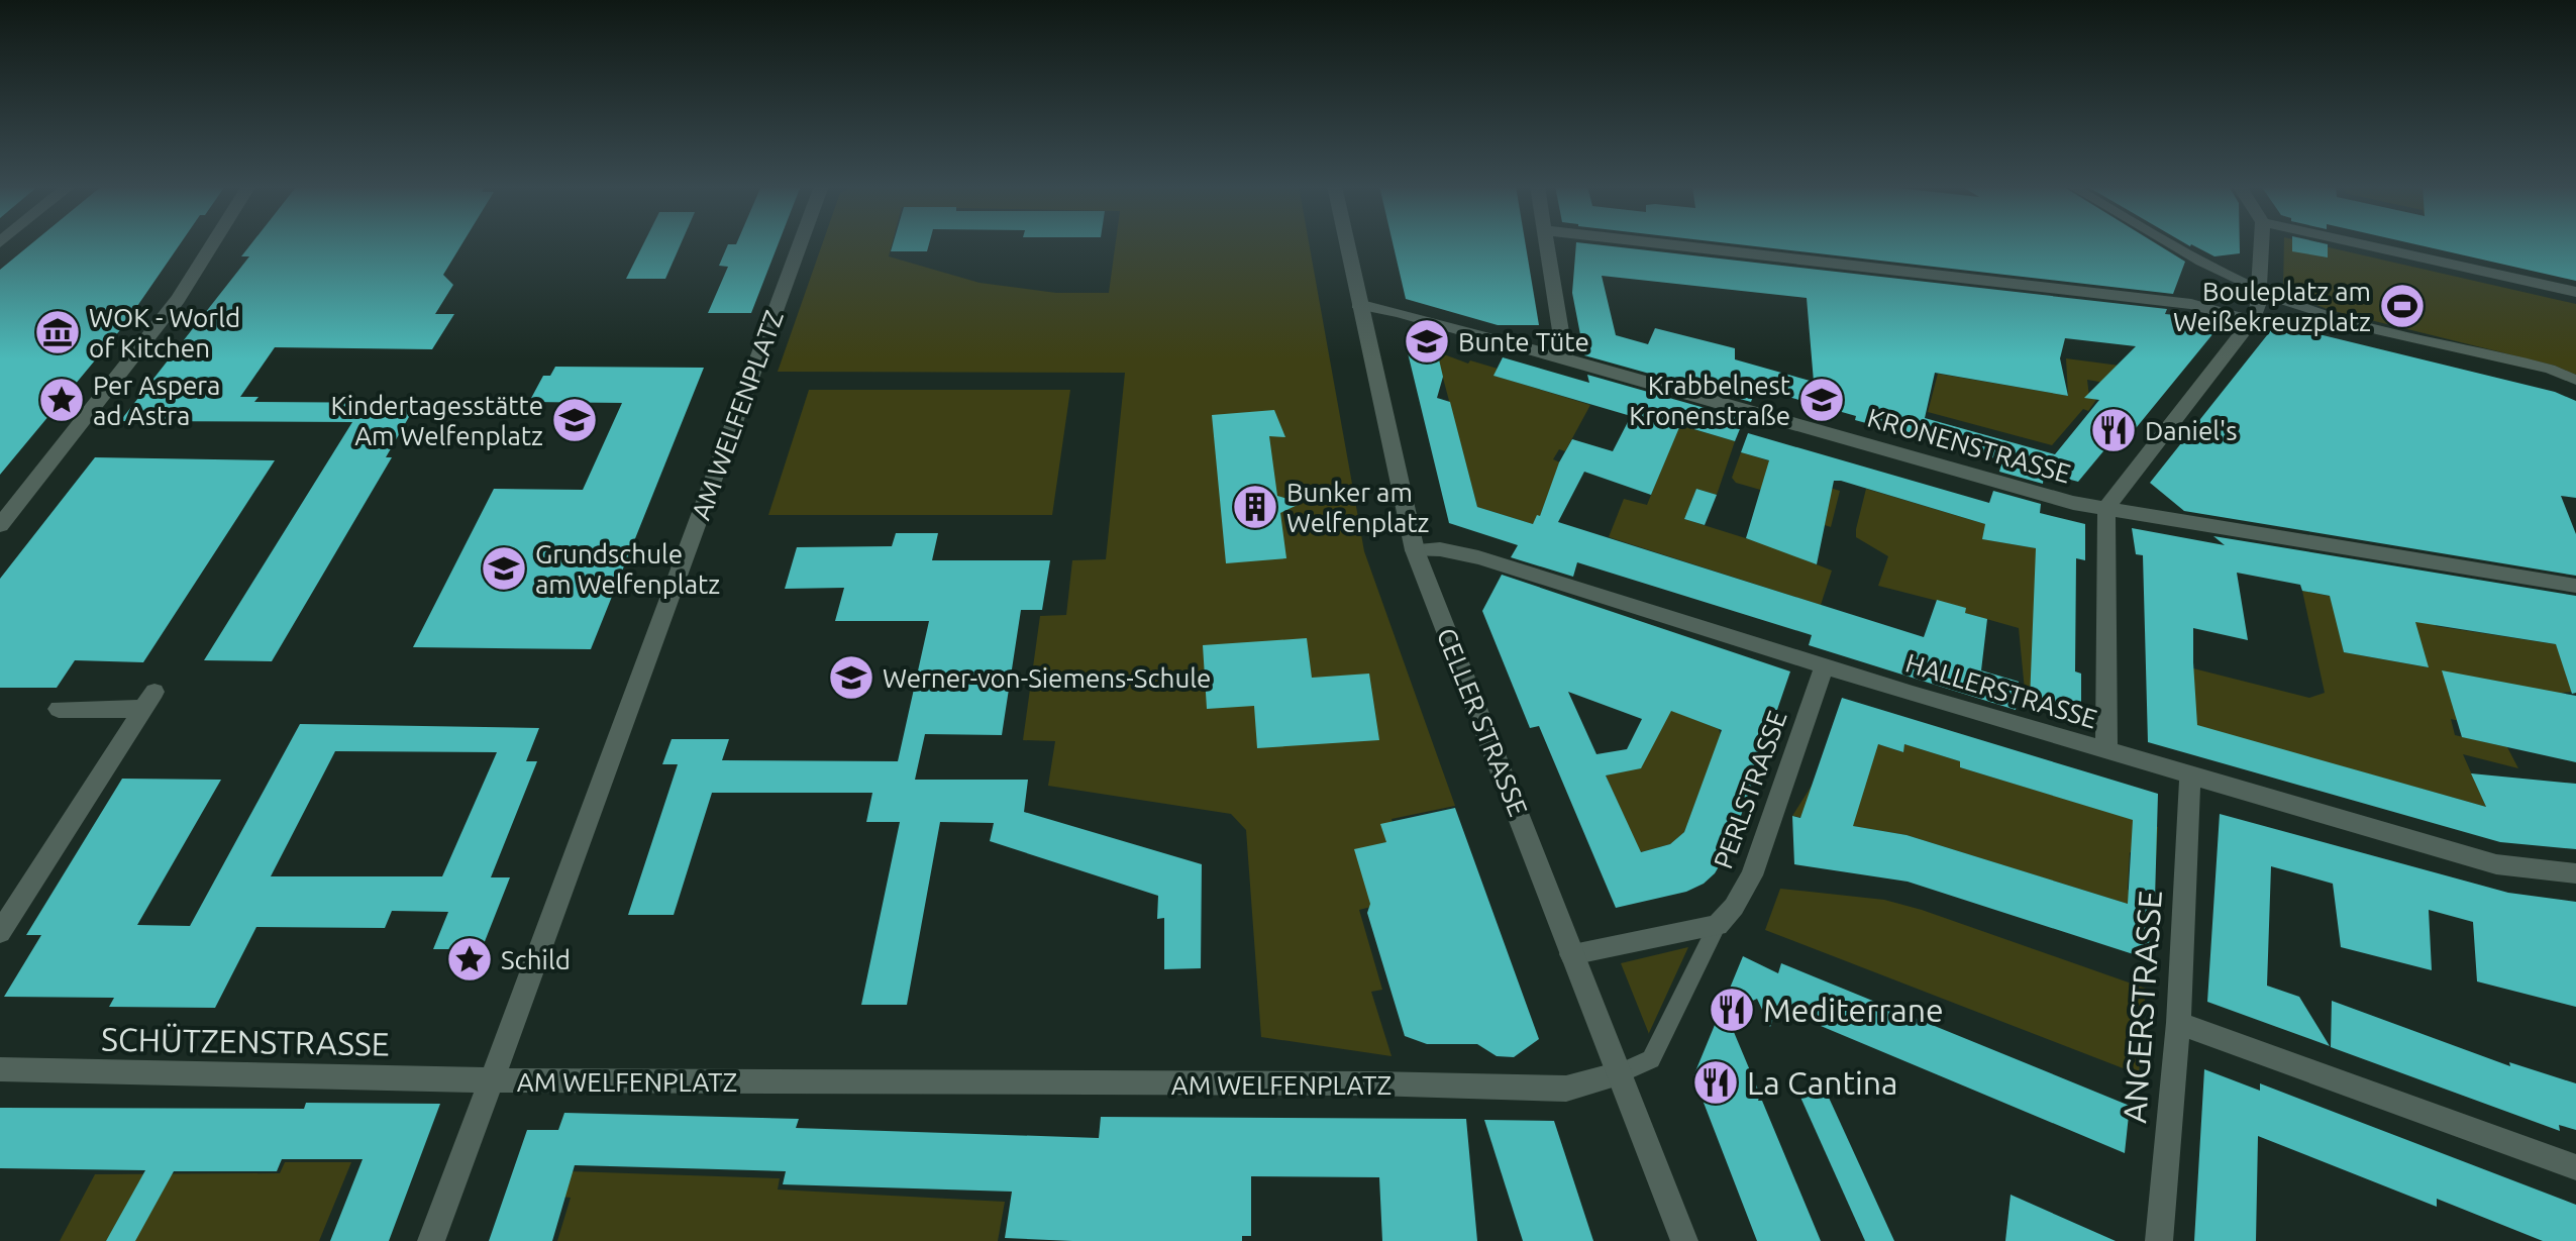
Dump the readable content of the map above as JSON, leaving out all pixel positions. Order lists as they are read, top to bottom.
{
  "streets": {
    "street": [
      "AM WELFENPLATZ",
      "KRONENSTRASSE",
      "HALLERSTRASSE",
      "CELLER STRASSE",
      "PERLSTRASSE",
      "ANGERSTRASSE",
      "SCHÜTZENSTRASSE"
    ]
  },
  "crossings": [
    ["AM WELFENPLATZ", "CELLER STRASSE"],
    ["AM WELFENPLATZ", "PERLSTRASSE"],
    ["AM WELFENPLATZ", "SCHÜTZENSTRASSE"],
    ["KRONENSTRASSE", "CELLER STRASSE"],
    ["HALLERSTRASSE", "CELLER STRASSE"],
    ["HALLERSTRASSE", "PERLSTRASSE"],
    ["HALLERSTRASSE", "ANGERSTRASSE"],
    ["CELLER STRASSE", "PERLSTRASSE"]
  ],
  "places": {
    "sports": ["Bouleplatz am Weißekreuzplatz"],
    "museum": ["WOK - World of Kitchen"],
    "school or university": [
      "Bunte Tüte",
      "Krabbelnest Kronenstraße",
      "Kindertagesstätte Am Welfenplatz",
      "Grundschule am Welfenplatz",
      "Werner-von-Siemens-Schule"
    ],
    "place": ["Per Aspera ad Astra", "Schild"],
    "restaurant": ["Daniel's", "Mediterrane", "La Cantina"],
    "building": ["Bunker am Welfenplatz"]
  }
}
